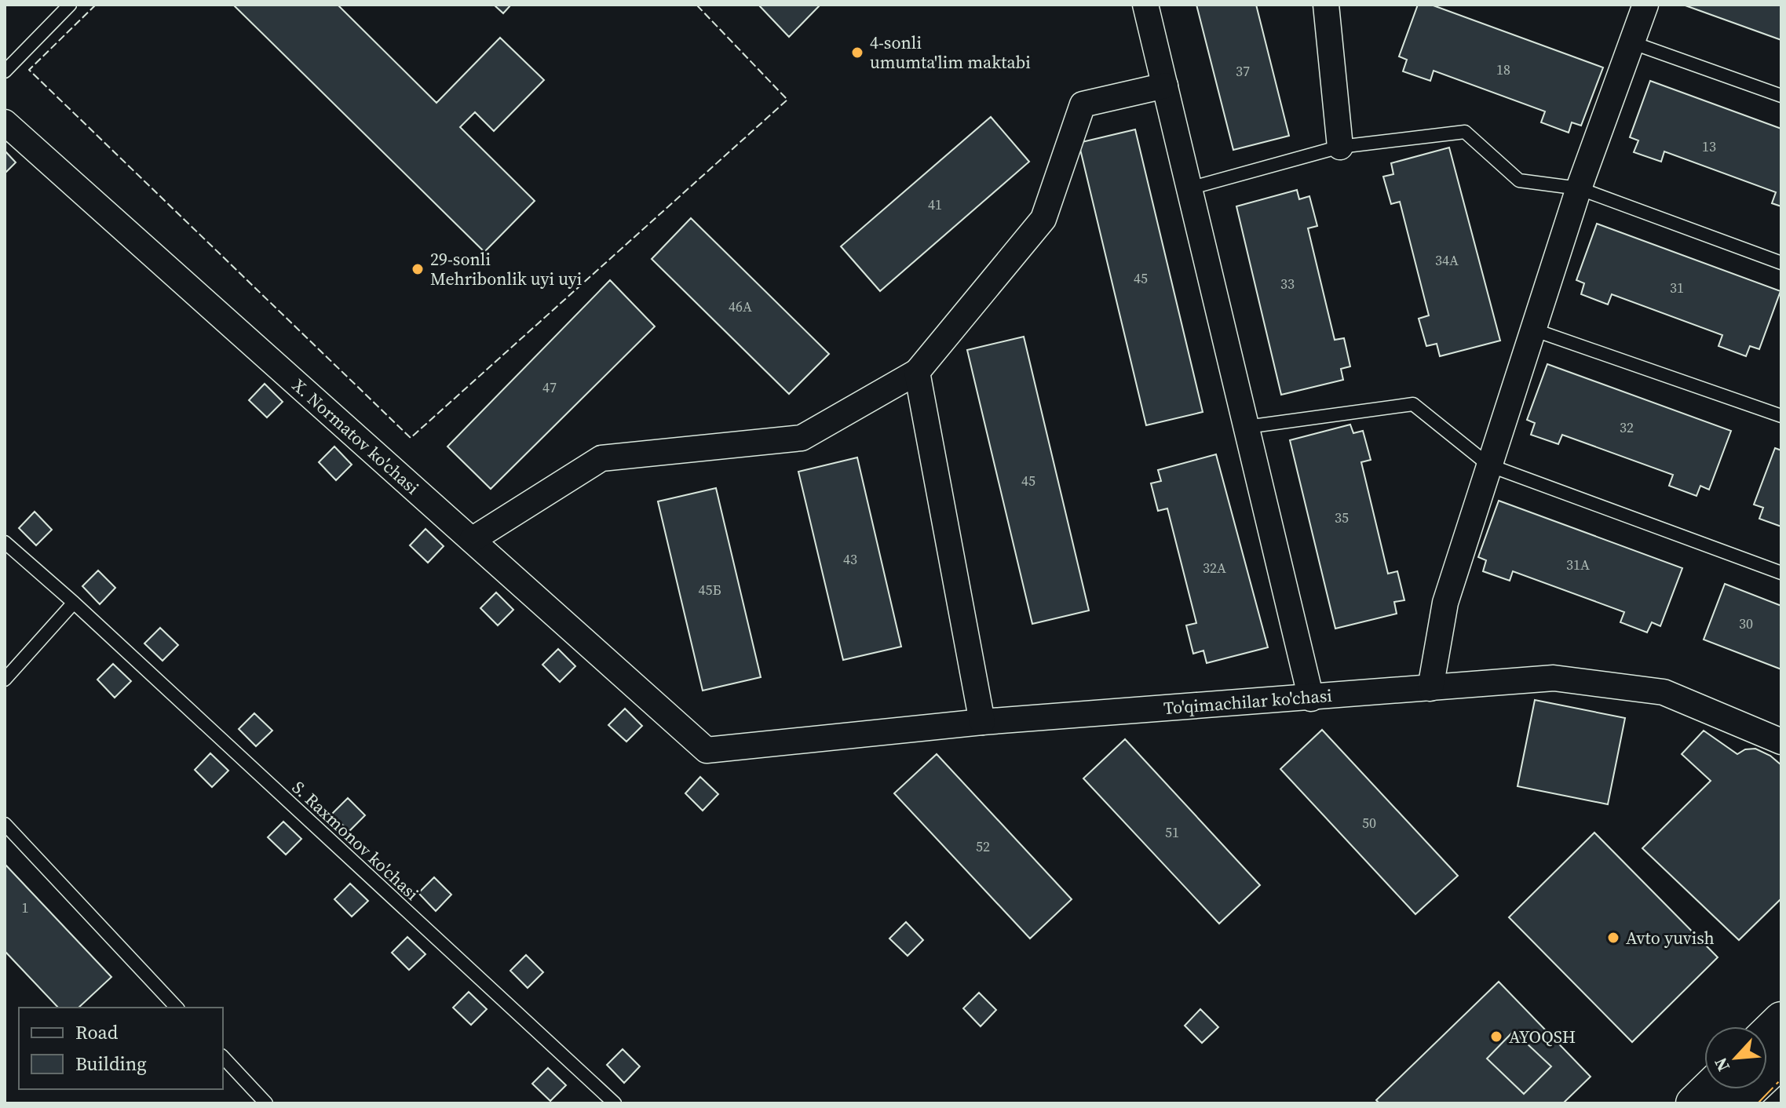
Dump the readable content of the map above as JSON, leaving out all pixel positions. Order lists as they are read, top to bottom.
{
  "streets": {
    "street": ["X. Normatov ko'chasi", "To'qimachilar ko'chasi"],
    "lane": ["S. Raxmonov ko'chasi"]
  },
  "crossings": [
    ["X. Normatov ko'chasi", "To'qimachilar ko'chasi"]
  ],
  "places": [
    "4-sonli umumta'lim maktabi",
    "29-sonli Mehribonlik uyi uyi",
    "Avto yuvish",
    "AYOQSH"
  ],
  "house_numbers": [
    "18",
    "37",
    "13",
    "41",
    "34А",
    "45",
    "33",
    "31",
    "46А",
    "47",
    "32",
    "45",
    "35",
    "43",
    "31А",
    "32А",
    "45Б",
    "30",
    "50",
    "51",
    "52",
    "1"
  ],
  "legend": ["Road", "Building"],
  "north": "bottom left"
}
